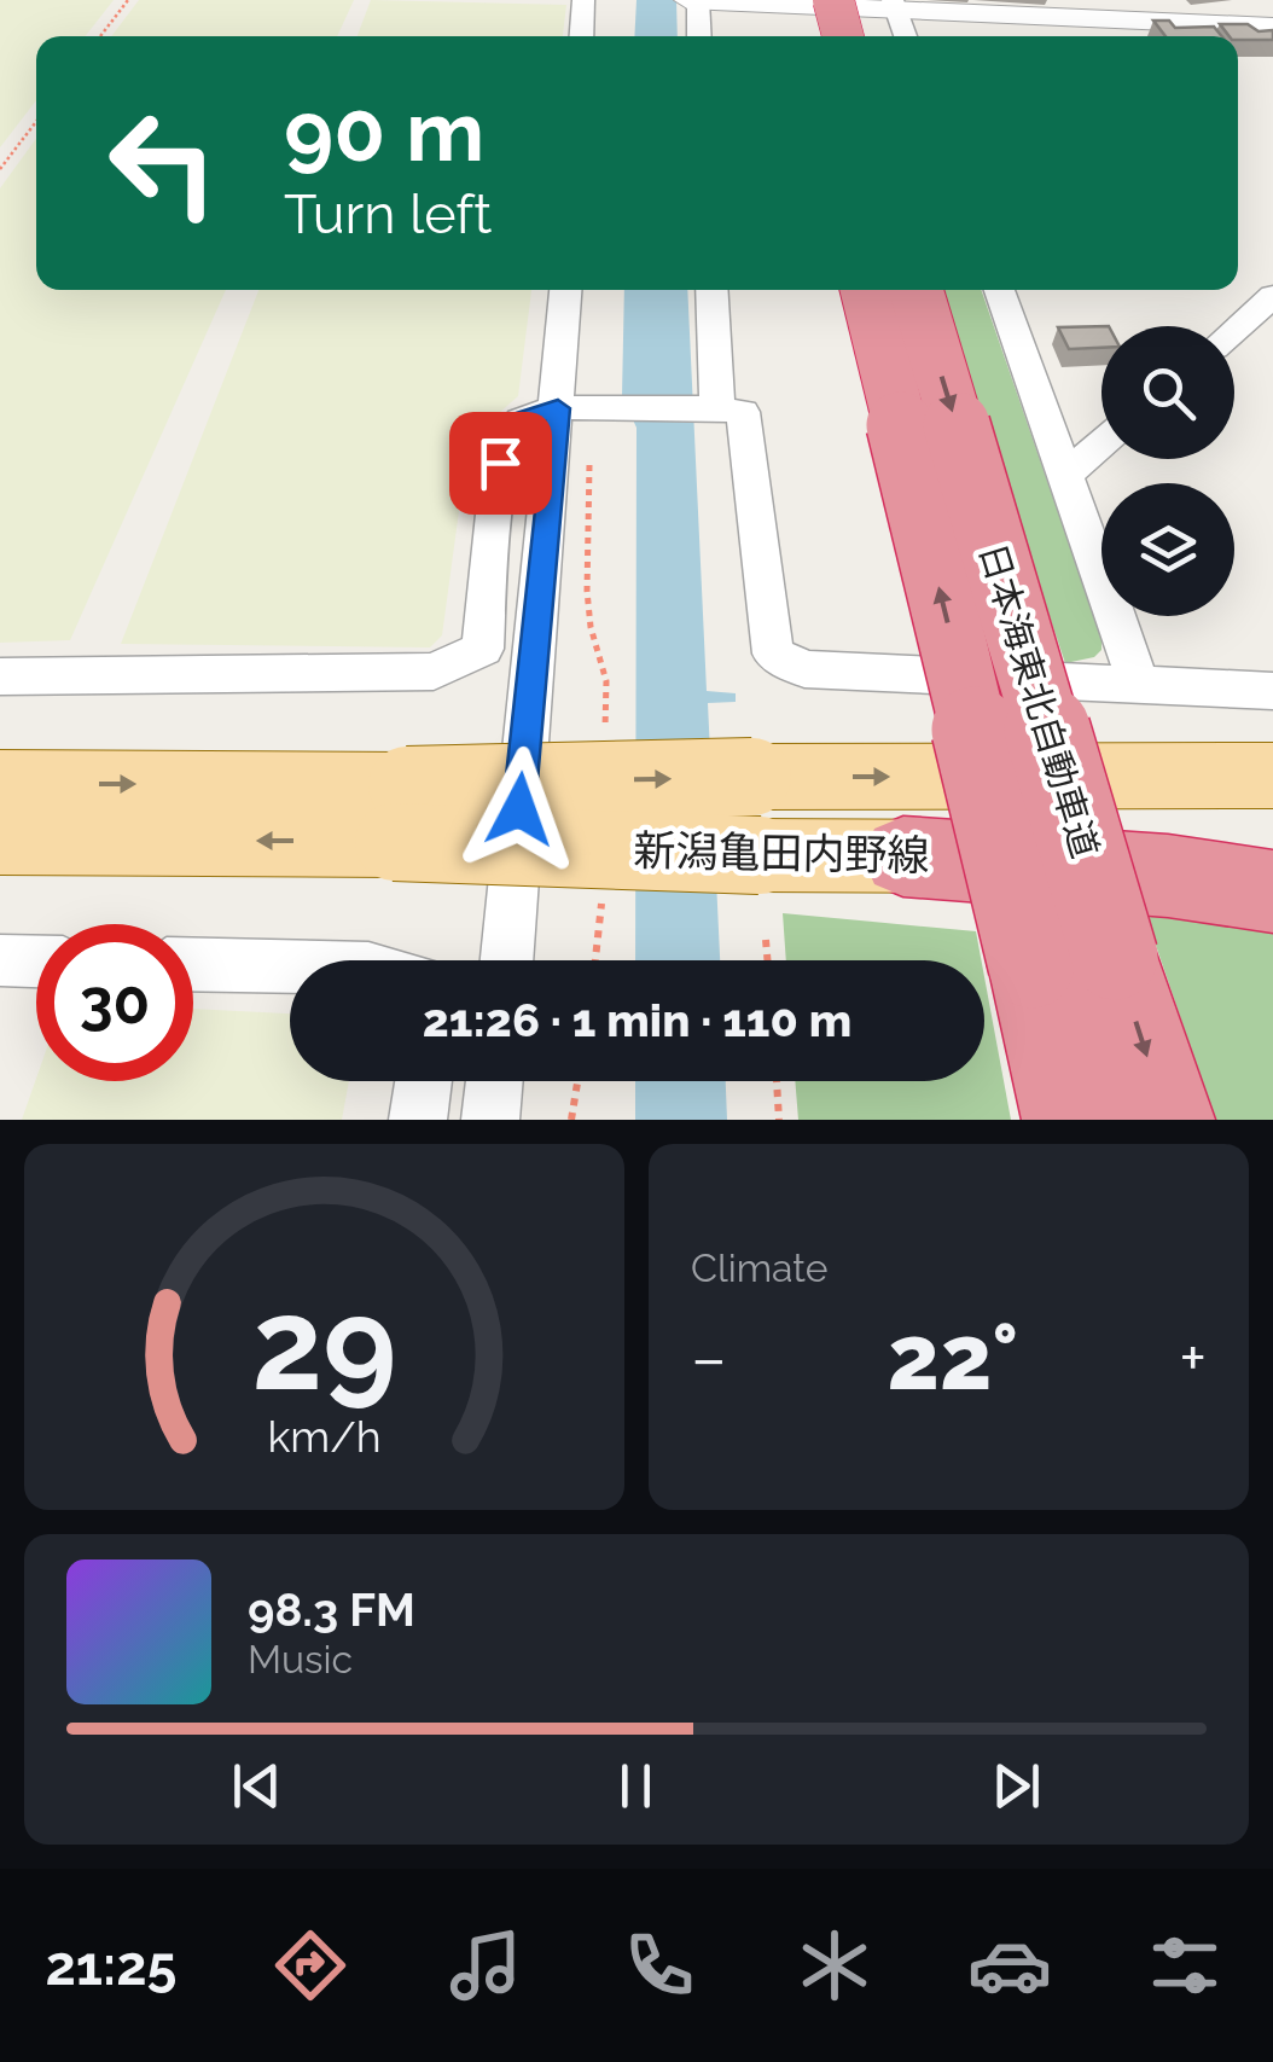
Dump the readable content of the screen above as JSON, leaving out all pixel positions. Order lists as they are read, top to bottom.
{
  "streets": {
    "highway": ["日本海東北自動車道"],
    "main road": ["新潟亀田内野線"]
  },
  "page": {
    "turn": ["90 m", "Turn left"],
    "limit": "30",
    "trip": "21:26 · 1 min · 110 m",
    "tile": "Climate",
    "heat": ["−", "22°", "+"],
    "song": ["98.3 FM", "Music"],
    "tabs": "21:25",
    "gauge": ["29", "km/h"]
  }
}
